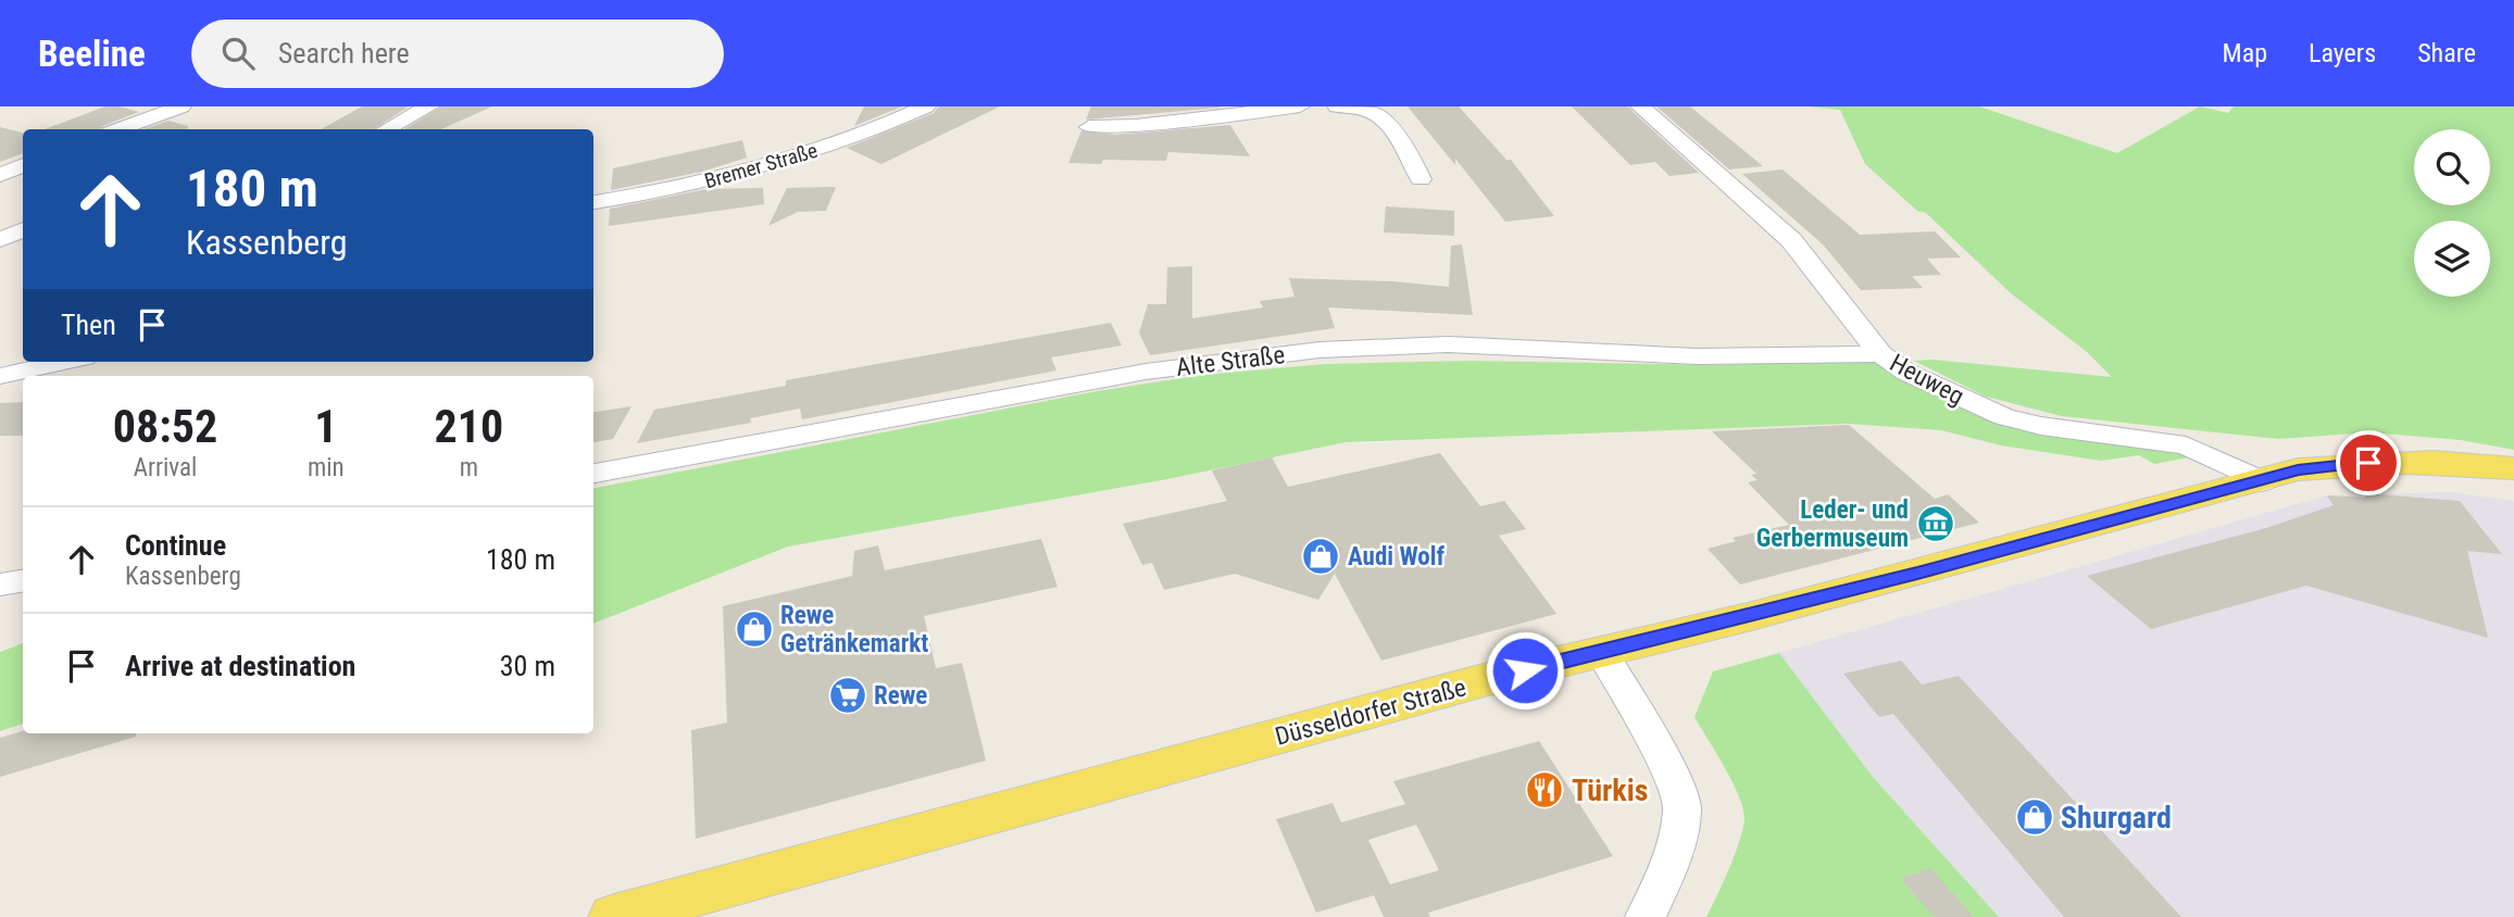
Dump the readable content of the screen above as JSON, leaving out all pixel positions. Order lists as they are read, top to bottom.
{
  "streets": {
    "main road": ["Düsseldorfer Straße"],
    "street": ["Bremer Straße", "Alte Straße", "Heuweg"]
  },
  "crossings": [
    ["Alte Straße", "Heuweg"],
    ["Heuweg", "Düsseldorfer Straße"]
  ],
  "places": {
    "museum": ["Leder- und Gerbermuseum"],
    "shop": ["Audi Wolf", "Rewe Getränkemarkt", "Shurgard"],
    "supermarket": ["Rewe"],
    "restaurant": ["Türkis"]
  },
  "page": {
    "header": "Beeline",
    "search": "Search here",
    "nav": ["Map", "Layers", "Share"],
    "turn": ["180 m", "Kassenberg"],
    "then": "Then",
    "eta": [
      "08:52",
      "Arrival",
      "1",
      "min",
      "210",
      "m"
    ],
    "list": [
      {
        "name": "Continue",
        "note": "Kassenberg",
        "value": "180 m"
      },
      {
        "name": "Arrive at destination",
        "value": "30 m"
      }
    ]
  }
}
